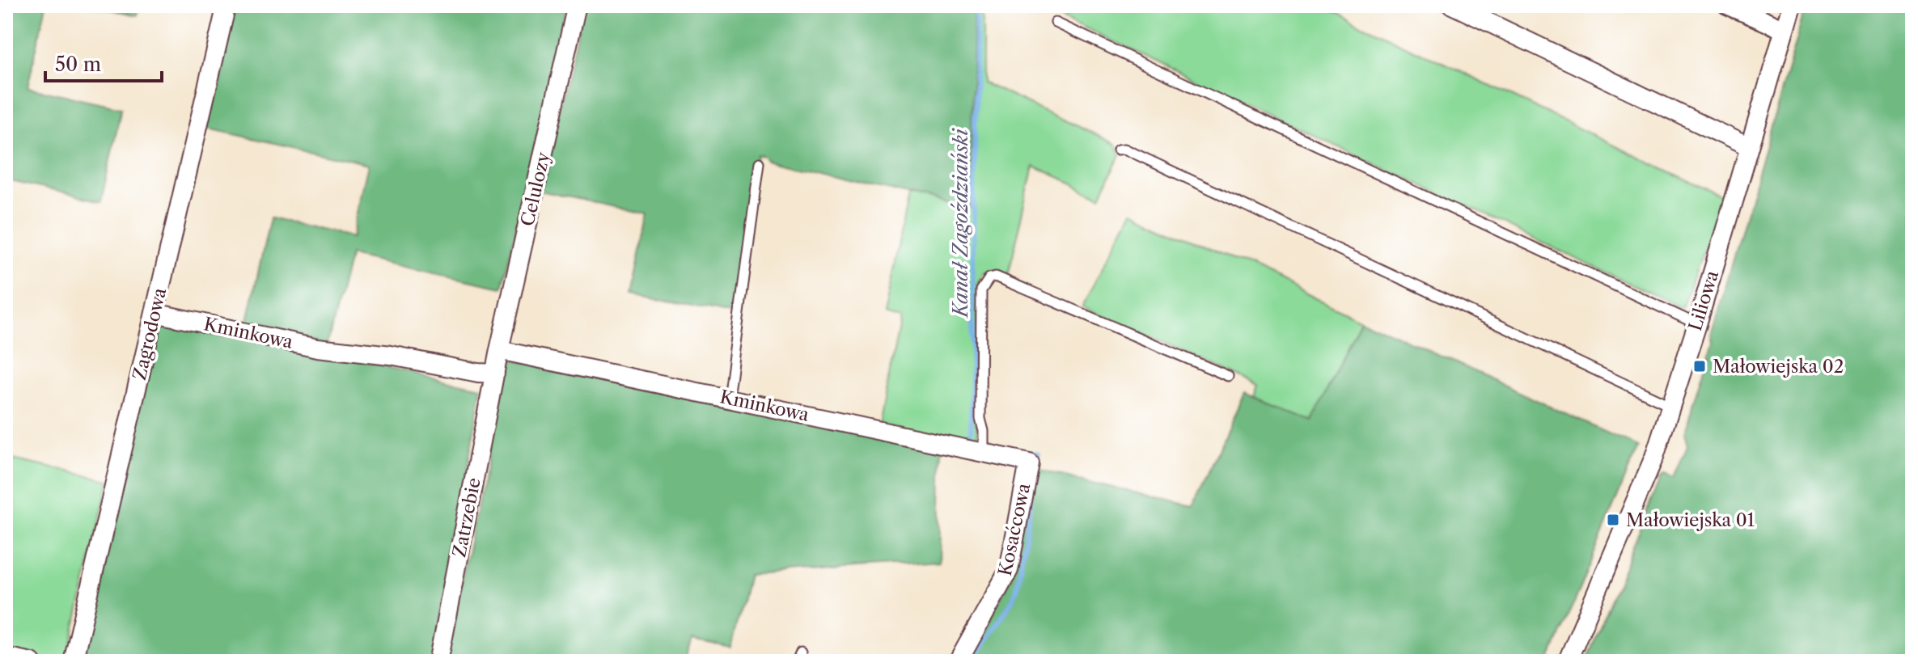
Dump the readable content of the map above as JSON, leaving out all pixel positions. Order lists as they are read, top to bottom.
{
  "streets": {
    "street": [
      "Celulozy",
      "Liliowa",
      "Kminkowa",
      "Zagrodowa",
      "Zatrzebie",
      "Kosaćcowa"
    ]
  },
  "crossings": [
    ["Celulozy", "Kminkowa"],
    ["Celulozy", "Zatrzebie"],
    ["Kminkowa", "Zagrodowa"],
    ["Kminkowa", "Zatrzebie"],
    ["Kminkowa", "Kosaćcowa"]
  ],
  "water": ["Kanał Zagoździański"],
  "places": {
    "transit": ["Małowiejska 02", "Małowiejska 01"]
  },
  "scale_bar": "50 m"
}
